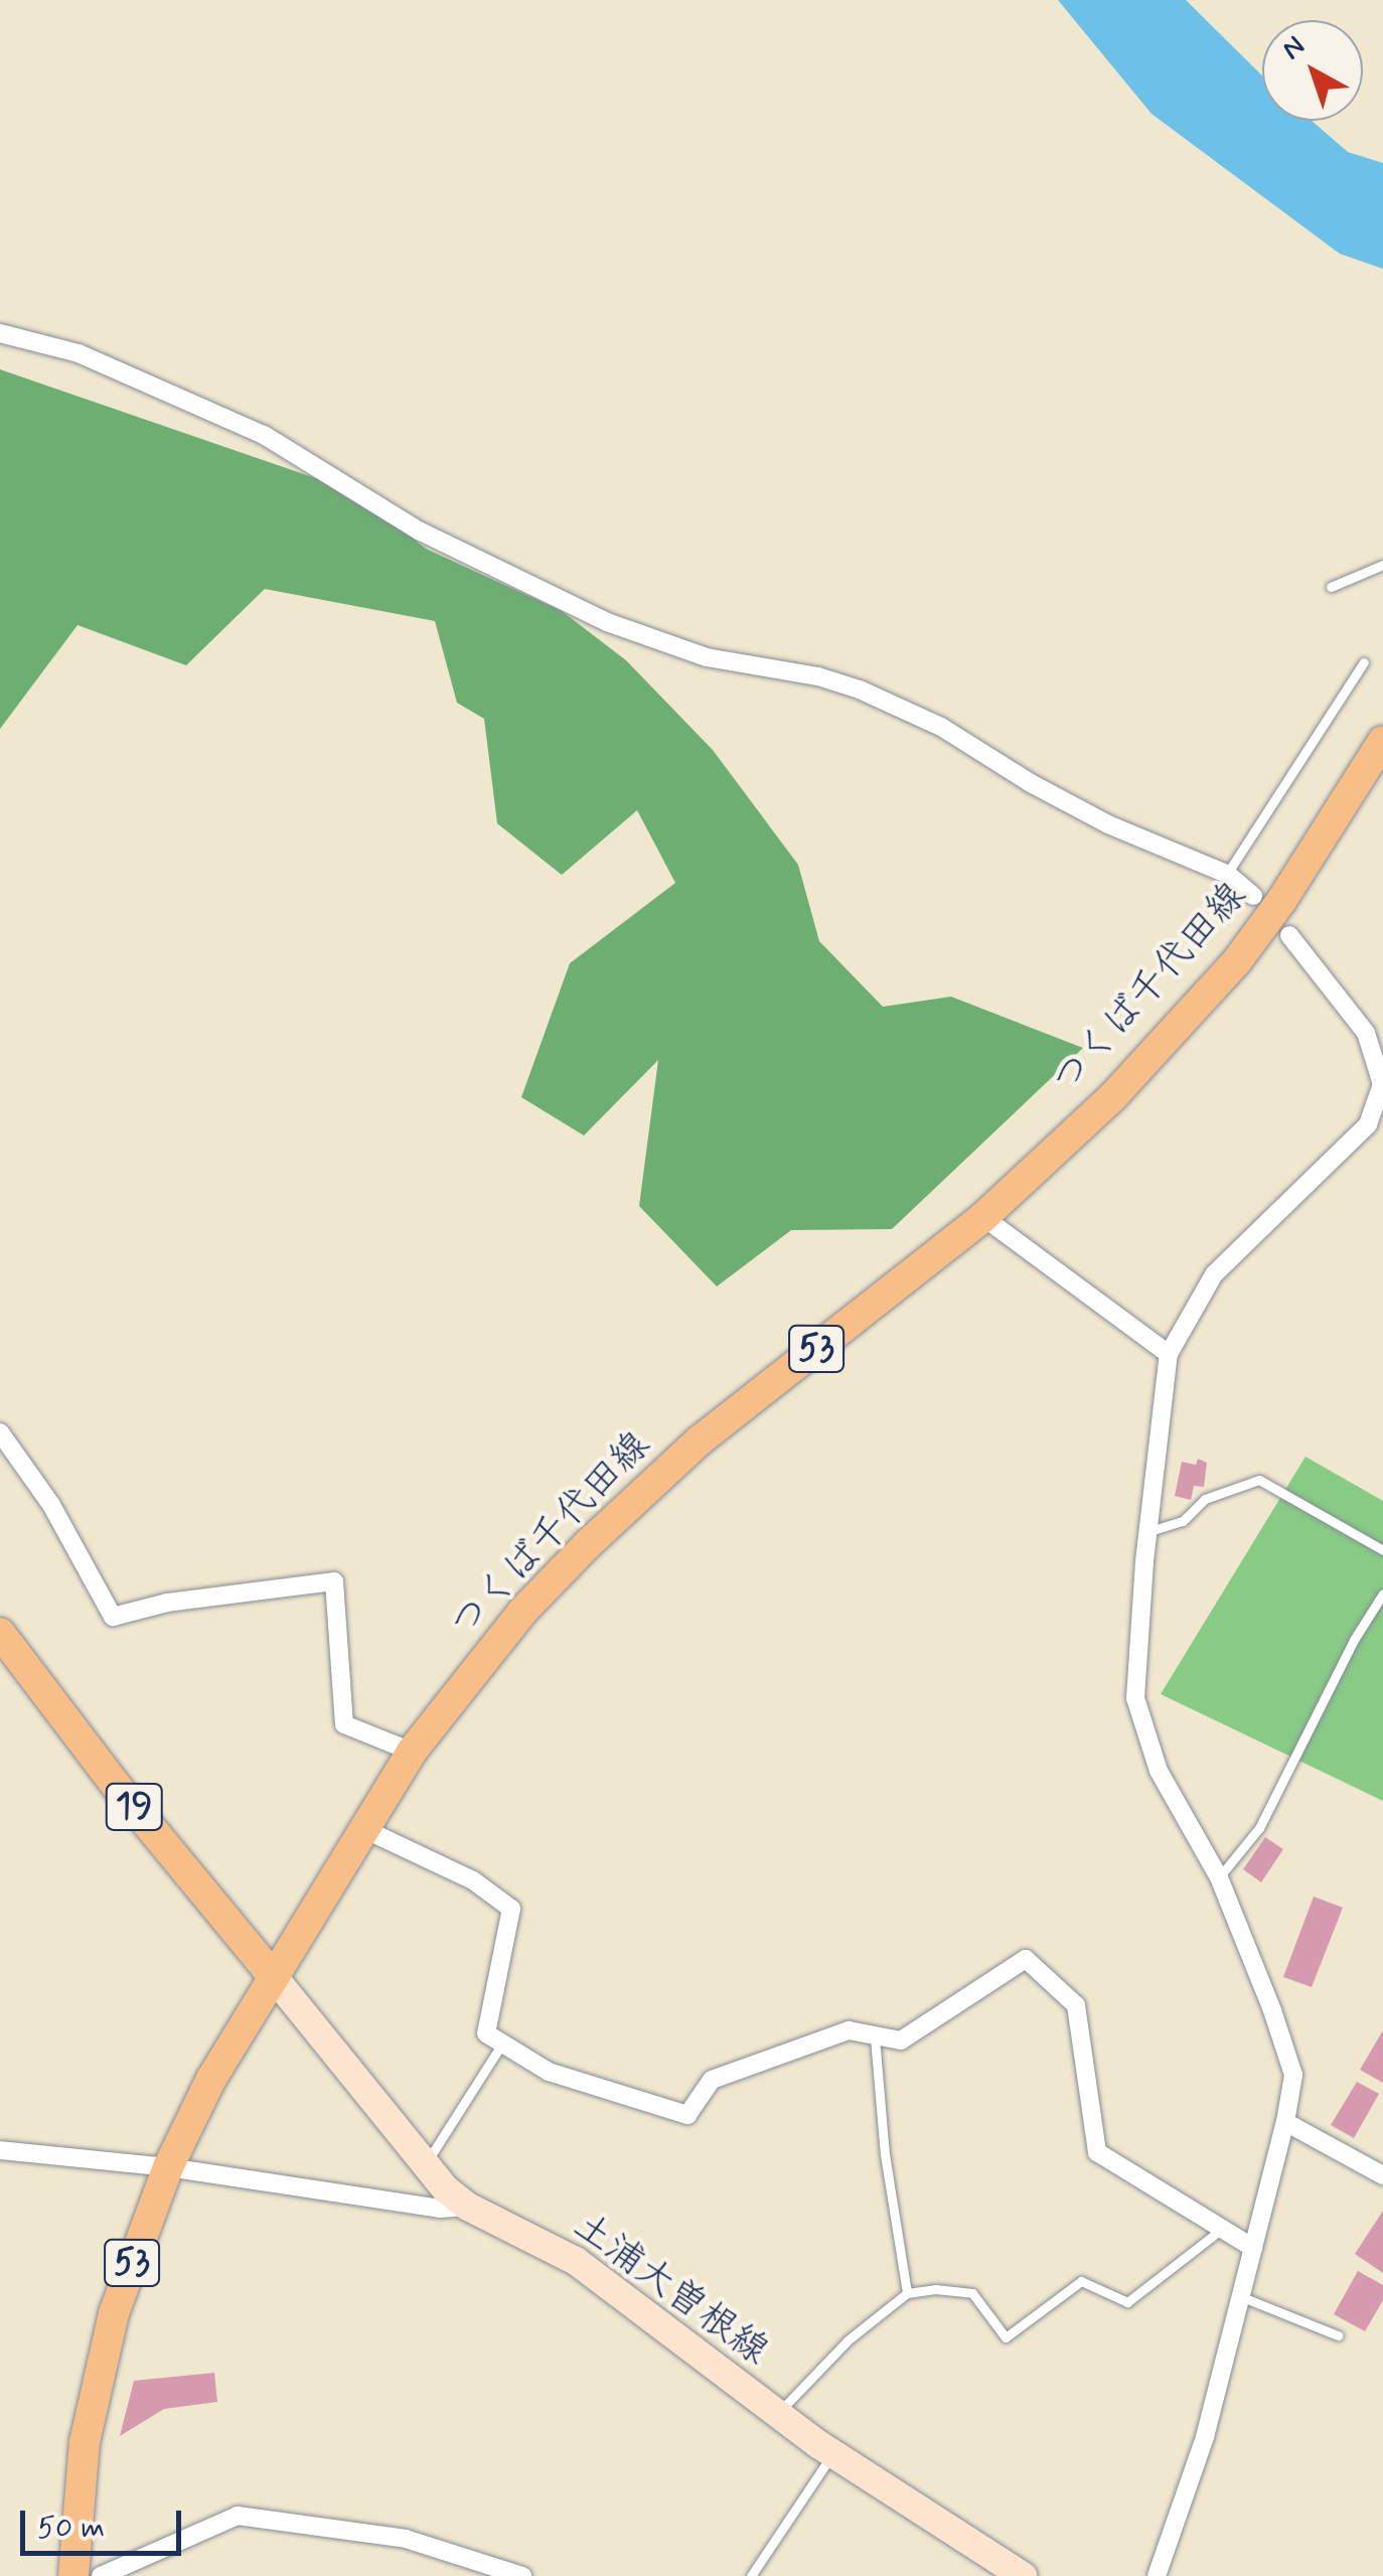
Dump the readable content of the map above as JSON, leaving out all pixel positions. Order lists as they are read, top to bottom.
{
  "streets": {
    "main road": [
      "つくば千代田線",
      "53",
      "19",
      "土浦大曽根線"
    ]
  },
  "crossings": [
    ["つくば千代田線", "19"],
    ["つくば千代田線", "土浦大曽根線"],
    ["19", "土浦大曽根線"]
  ],
  "scale_bar": "50 m",
  "north": "top left"
}
